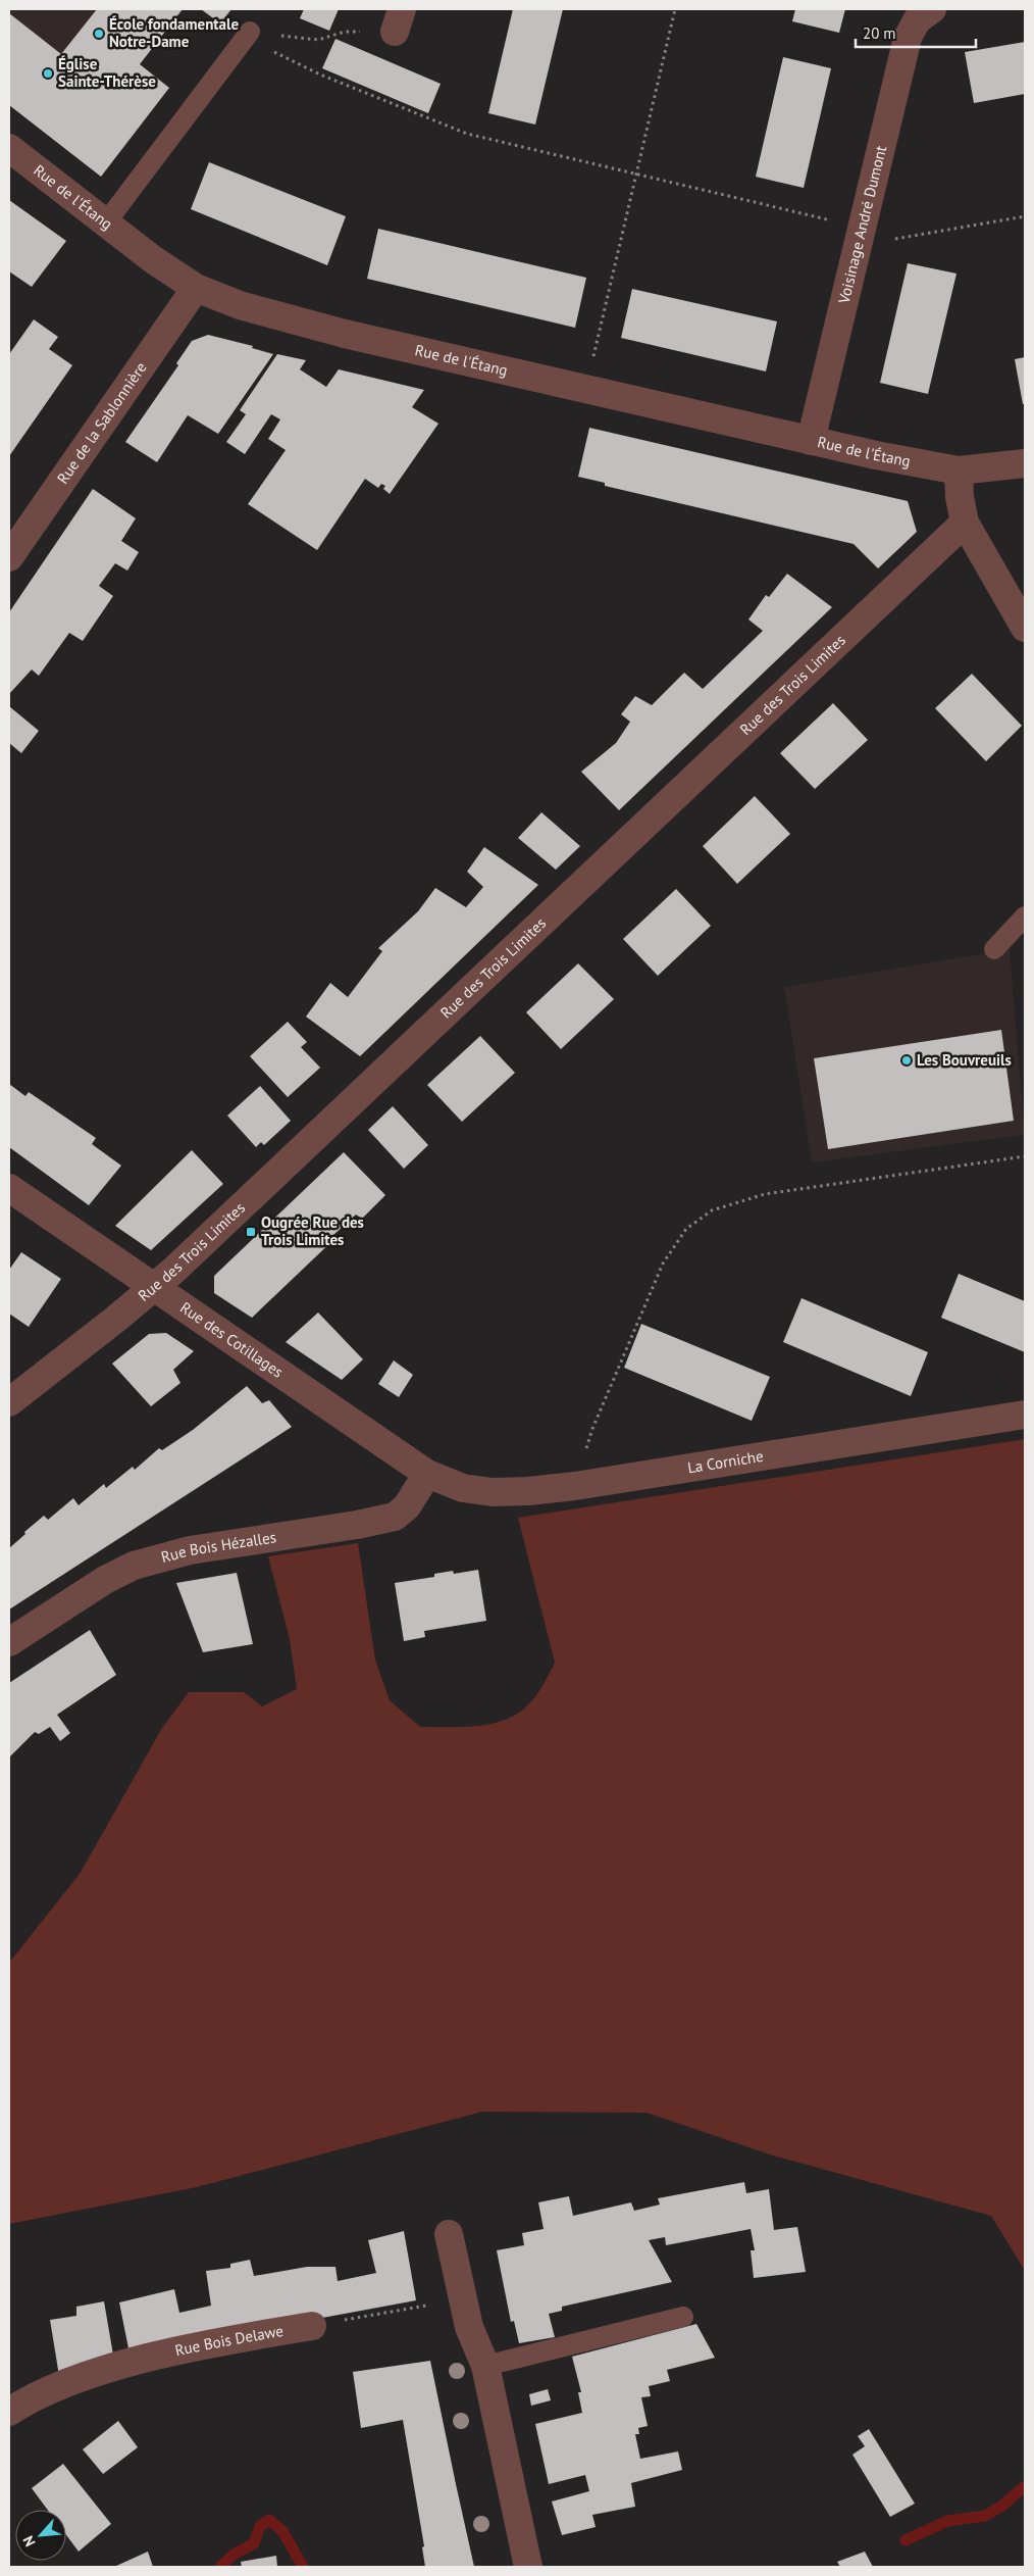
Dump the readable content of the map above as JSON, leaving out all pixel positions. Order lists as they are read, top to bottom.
{
  "streets": {
    "street": [
      "Rue de l'Étang",
      "Voisinage André Dumont",
      "Rue de la Sablonnière",
      "Rue des Trois Limites",
      "Rue des Cotillages",
      "La Corniche",
      "Rue Bois Hézalles",
      "Rue Bois Delawe"
    ]
  },
  "crossings": [
    ["Rue de l'Étang", "Voisinage André Dumont"],
    ["Rue de l'Étang", "Rue de la Sablonnière"],
    ["Rue des Trois Limites", "Rue des Cotillages"],
    ["Rue des Cotillages", "La Corniche"],
    ["Rue des Cotillages", "Rue Bois Hézalles"],
    ["La Corniche", "Rue Bois Hézalles"]
  ],
  "places": {
    "other": ["École fondamentale Notre-Dame", "Église Sainte-Thérèse", "Les Bouvreuils"],
    "transit": ["Ougrée Rue des Trois Limites"]
  },
  "scale_bar": "20 m",
  "north": "bottom left"
}
